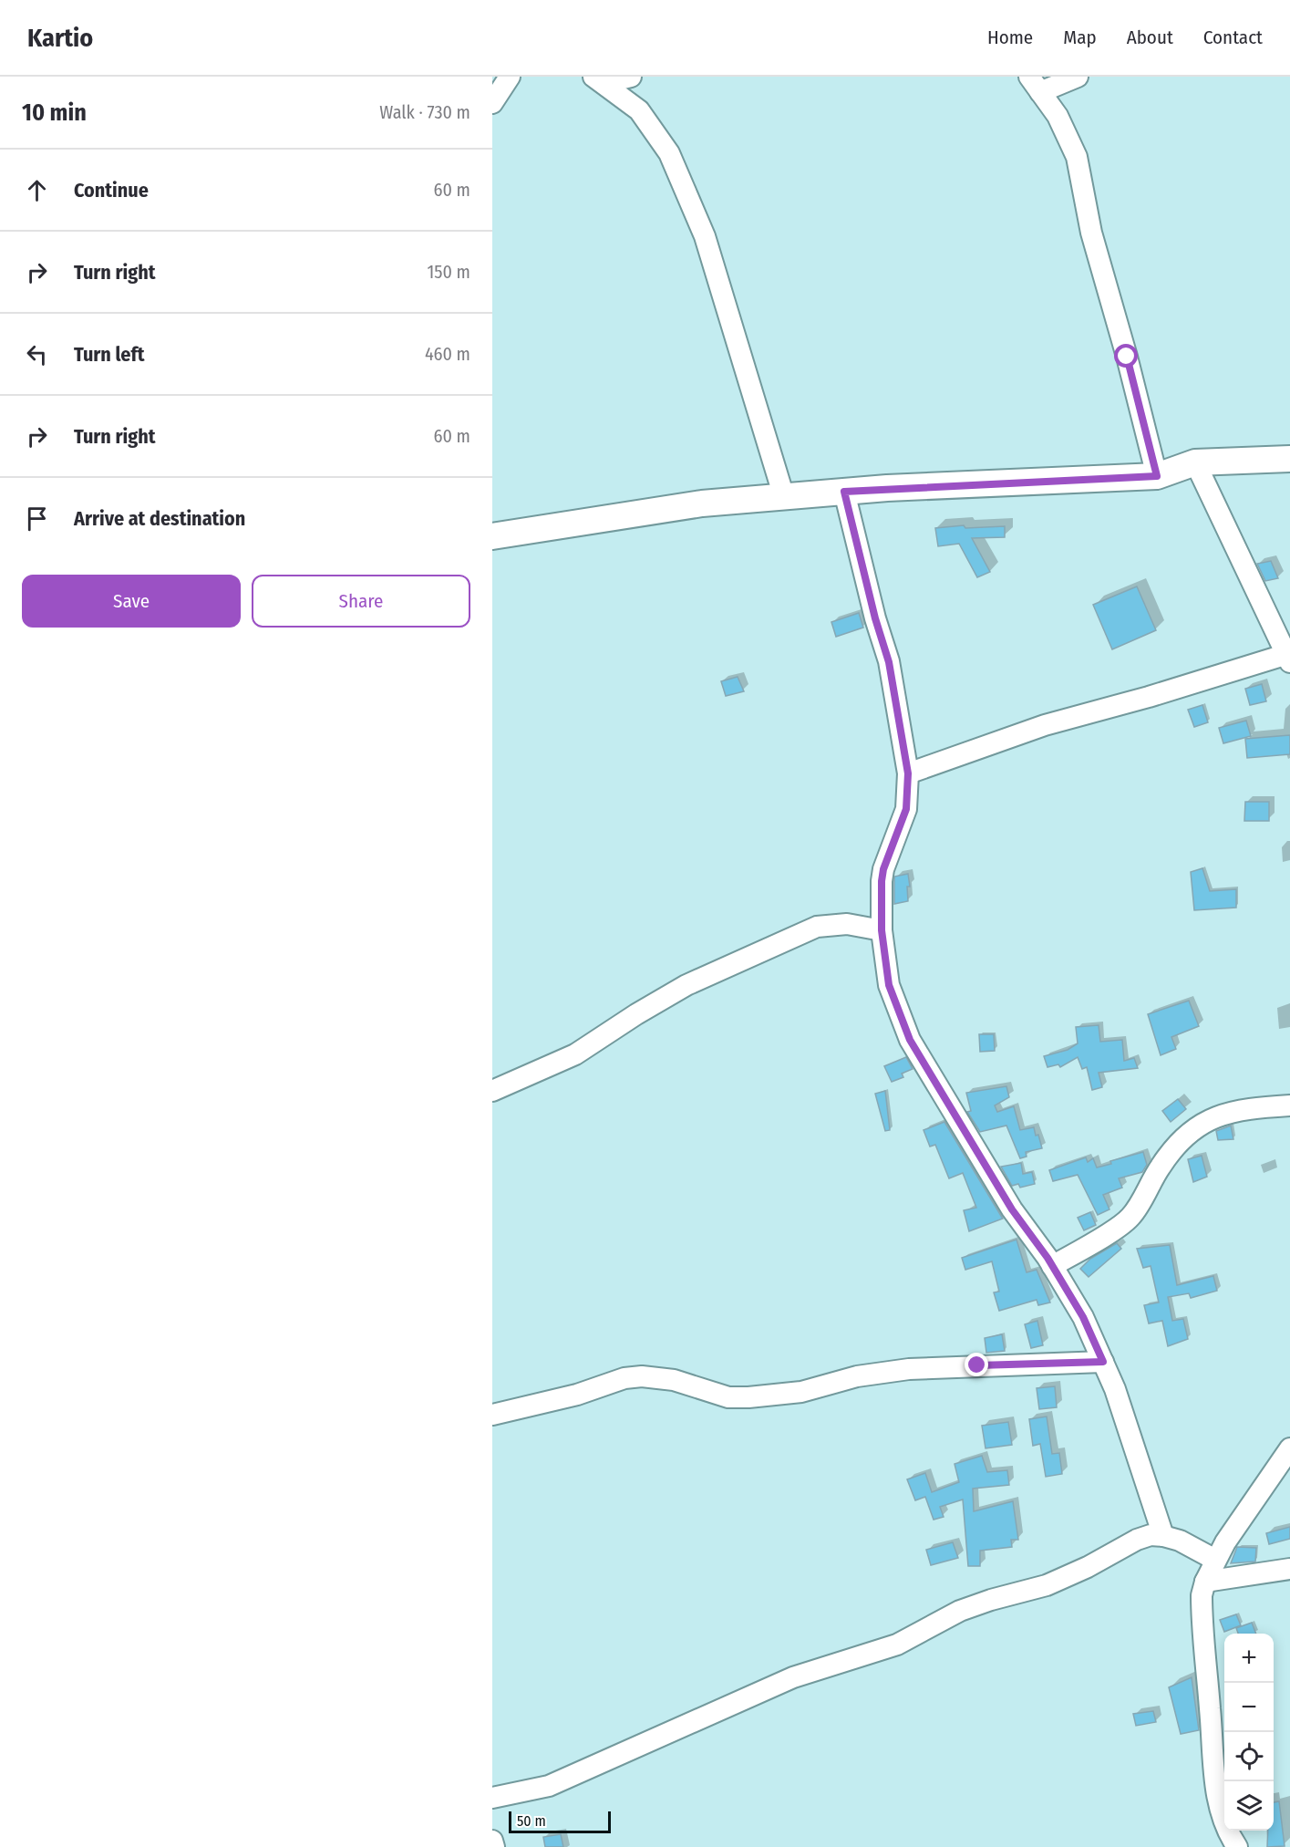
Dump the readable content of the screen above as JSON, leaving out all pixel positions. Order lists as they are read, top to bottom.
{
  "scale_bar": "50 m",
  "page": {
    "header": "Kartio",
    "nav": [
      "Home",
      "Map",
      "About",
      "Contact"
    ],
    "heading": ["10 min", "Walk · 730 m"],
    "list": [
      ["Continue", "60 m"],
      ["Turn right", "150 m"],
      ["Turn left", "460 m"],
      ["Turn right", "60 m"],
      "Arrive at destination"
    ],
    "buttons": ["Save", "Share"],
    "map_buttons": ["+", "−"],
    "scale": "50 m"
  }
}
